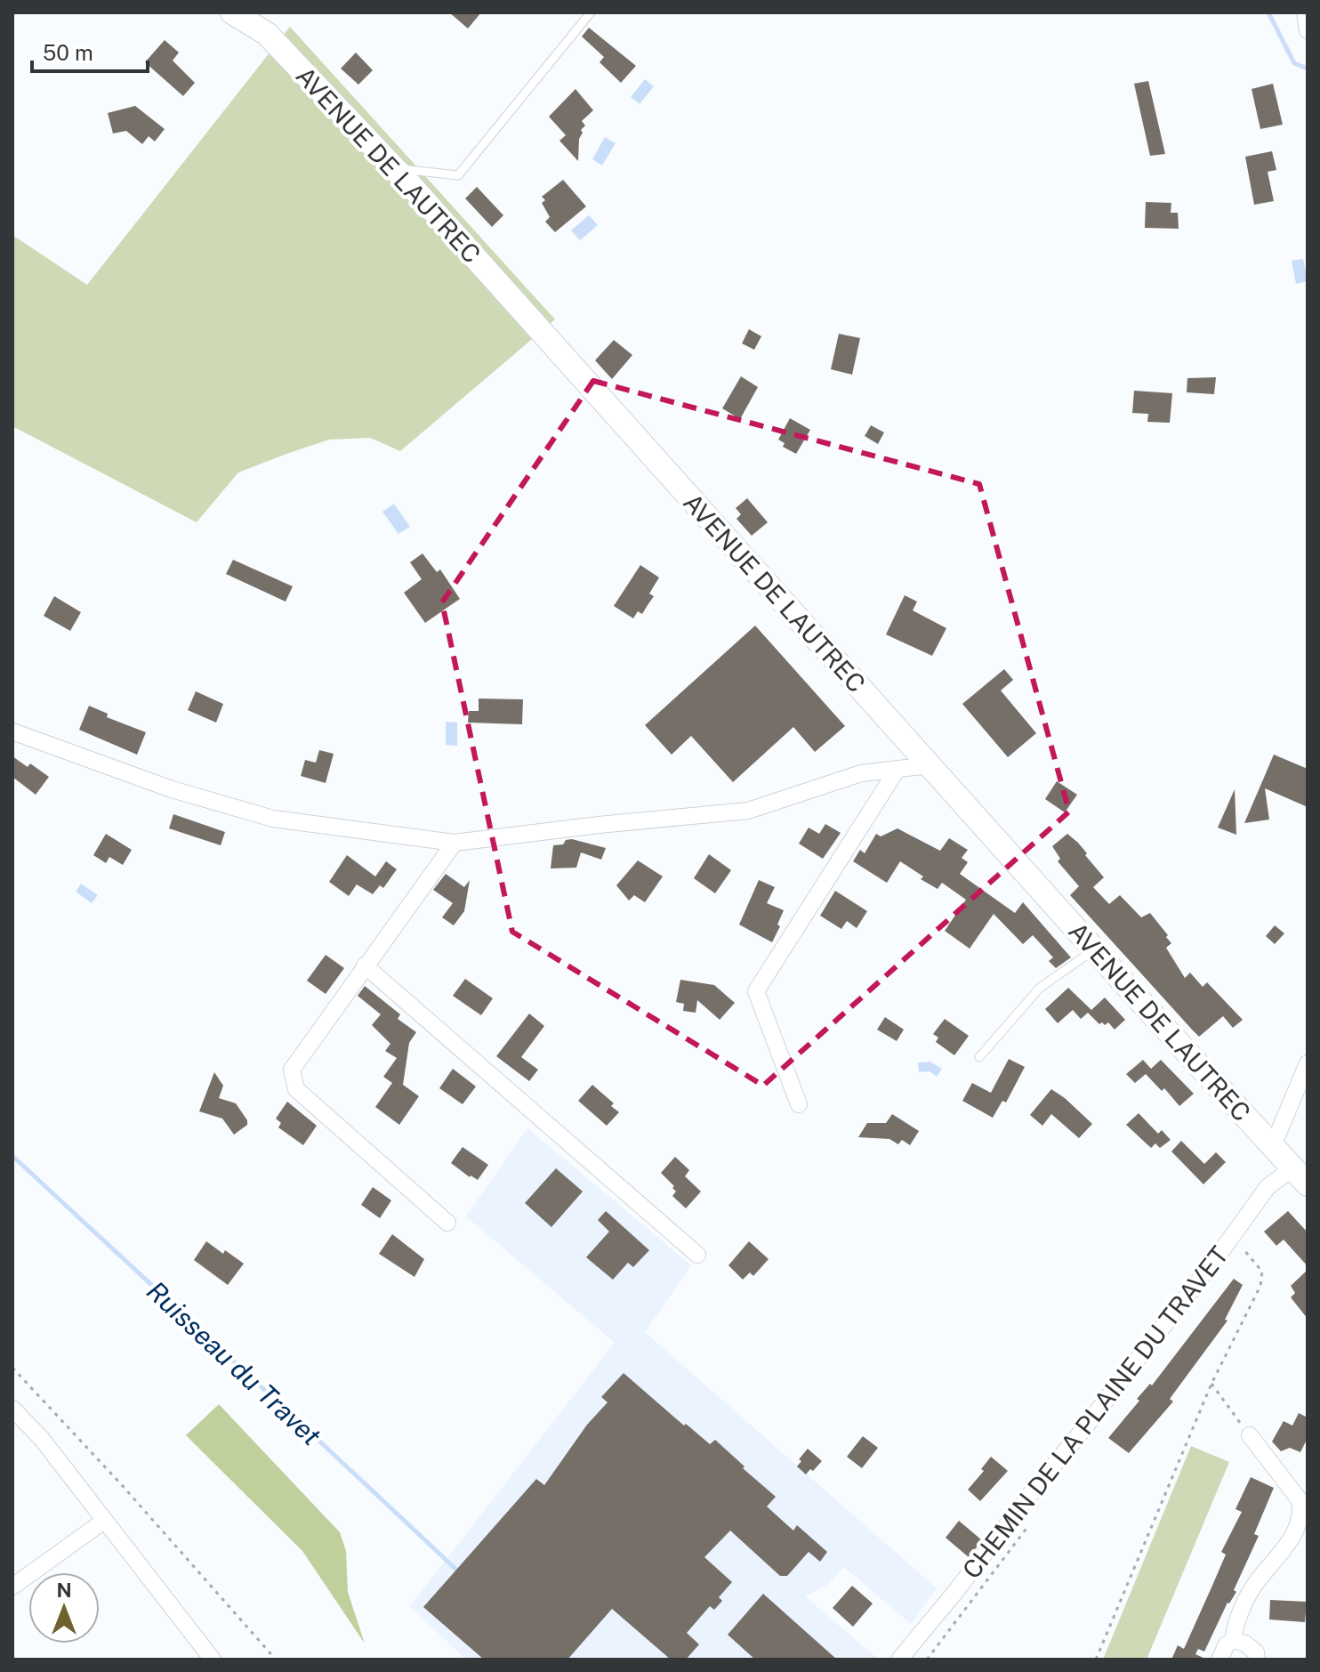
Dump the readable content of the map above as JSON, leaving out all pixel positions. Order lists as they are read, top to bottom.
{
  "streets": {
    "main road": ["AVENUE DE LAUTREC"],
    "street": ["CHEMIN DE LA PLAINE DU TRAVET"]
  },
  "crossings": [
    ["AVENUE DE LAUTREC", "CHEMIN DE LA PLAINE DU TRAVET"]
  ],
  "water": ["Ruisseau du Travet"],
  "scale_bar": "50 m",
  "north": "top"
}
